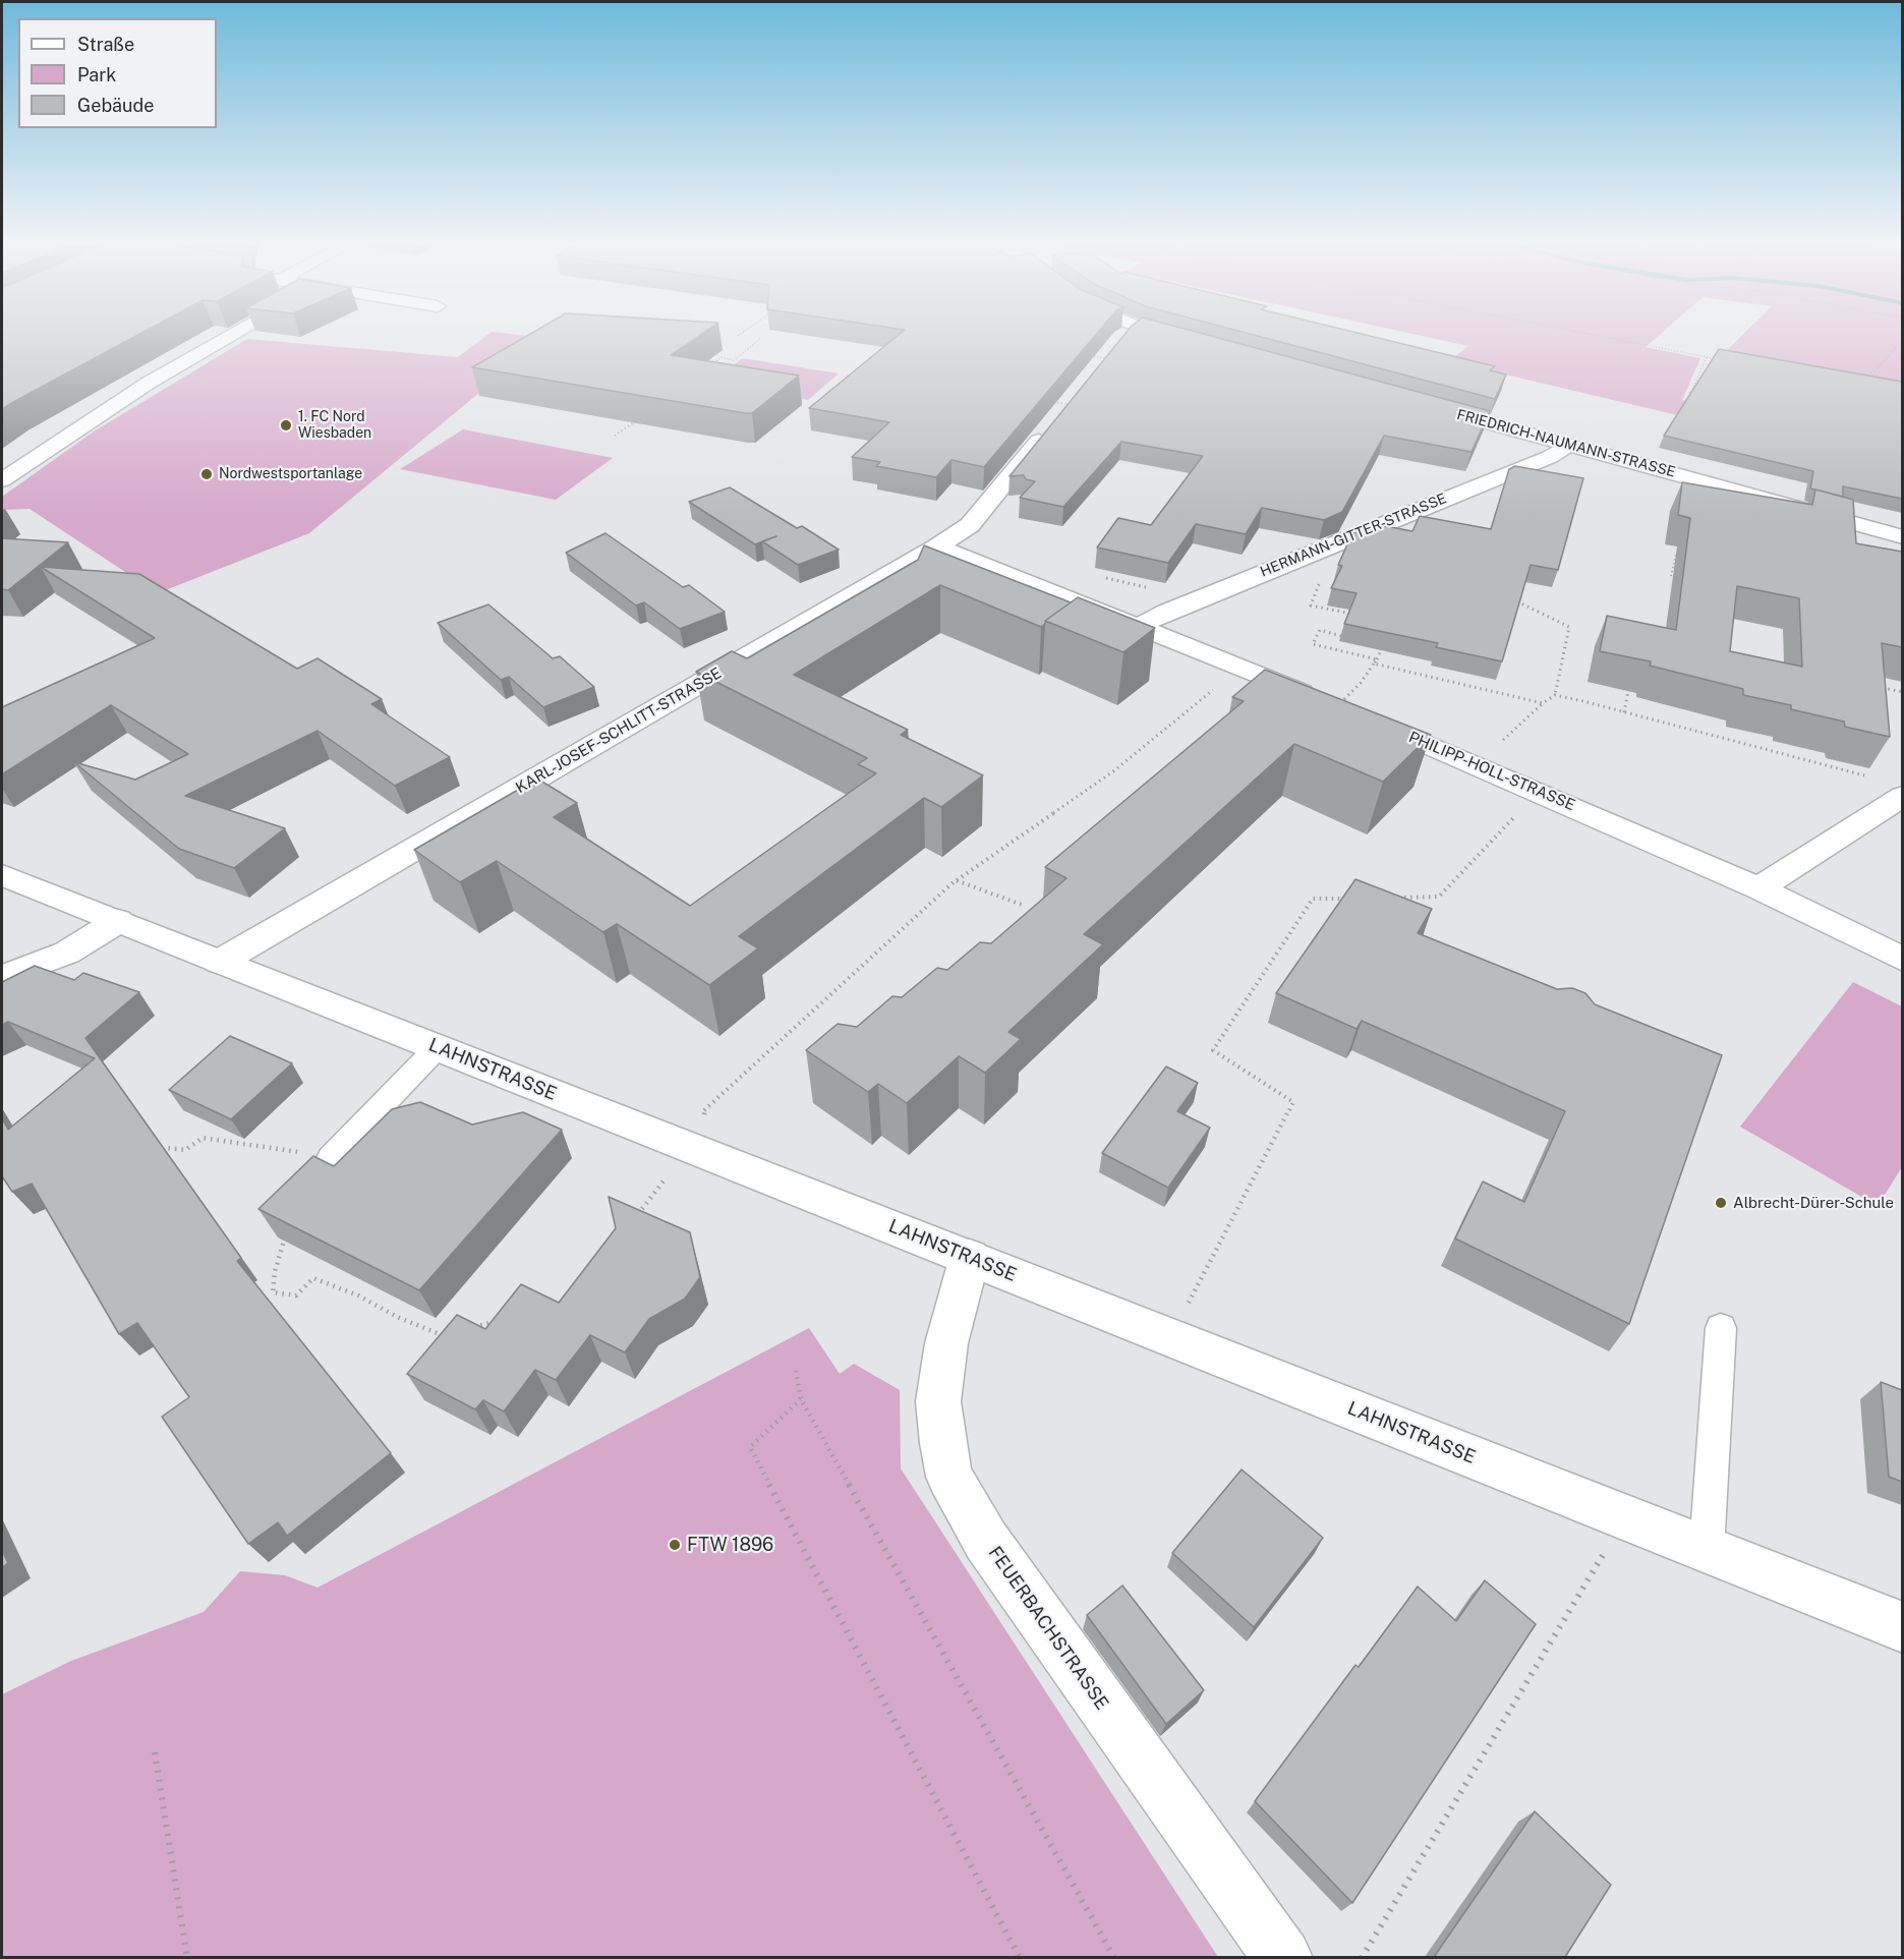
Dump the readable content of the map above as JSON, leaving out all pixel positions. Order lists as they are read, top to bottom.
{
  "streets": {
    "street": [
      "FRIEDRICH-NAUMANN-STRASSE",
      "HERMANN-GITTER-STRASSE",
      "KARL-JOSEF-SCHLITT-STRASSE",
      "PHILIPP-HOLL-STRASSE",
      "LAHNSTRASSE",
      "FEUERBACHSTRASSE"
    ]
  },
  "crossings": [
    ["FRIEDRICH-NAUMANN-STRASSE", "HERMANN-GITTER-STRASSE"],
    ["HERMANN-GITTER-STRASSE", "PHILIPP-HOLL-STRASSE"],
    ["KARL-JOSEF-SCHLITT-STRASSE", "PHILIPP-HOLL-STRASSE"],
    ["KARL-JOSEF-SCHLITT-STRASSE", "LAHNSTRASSE"],
    ["LAHNSTRASSE", "FEUERBACHSTRASSE"]
  ],
  "places": [
    "1. FC Nord Wiesbaden",
    "Nordwestsportanlage",
    "Albrecht-Dürer-Schule",
    "FTW 1896"
  ],
  "legend": ["Straße", "Park", "Gebäude"]
}
